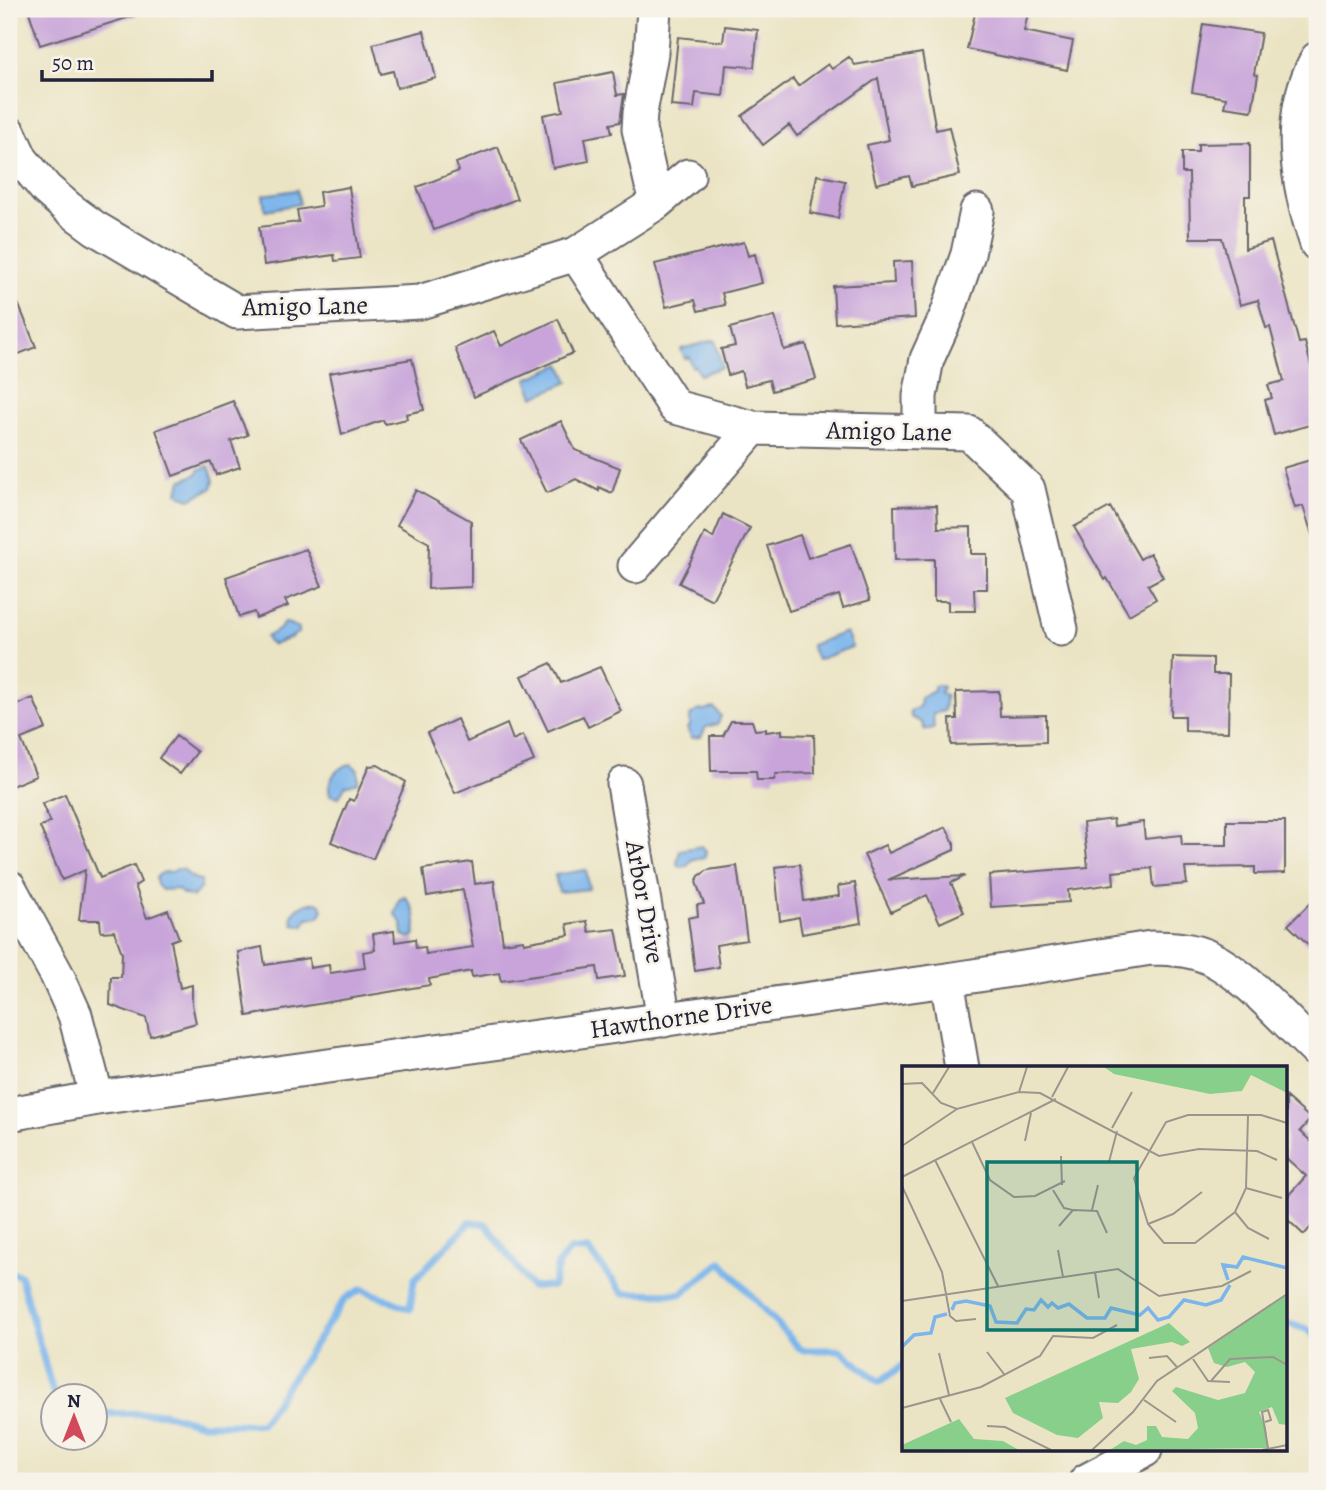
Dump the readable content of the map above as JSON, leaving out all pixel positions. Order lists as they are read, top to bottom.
{
  "streets": {
    "street": ["Amigo Lane", "Arbor Drive", "Hawthorne Drive"]
  },
  "crossings": [
    ["Arbor Drive", "Hawthorne Drive"]
  ],
  "scale_bar": "50 m",
  "north": "top"
}
